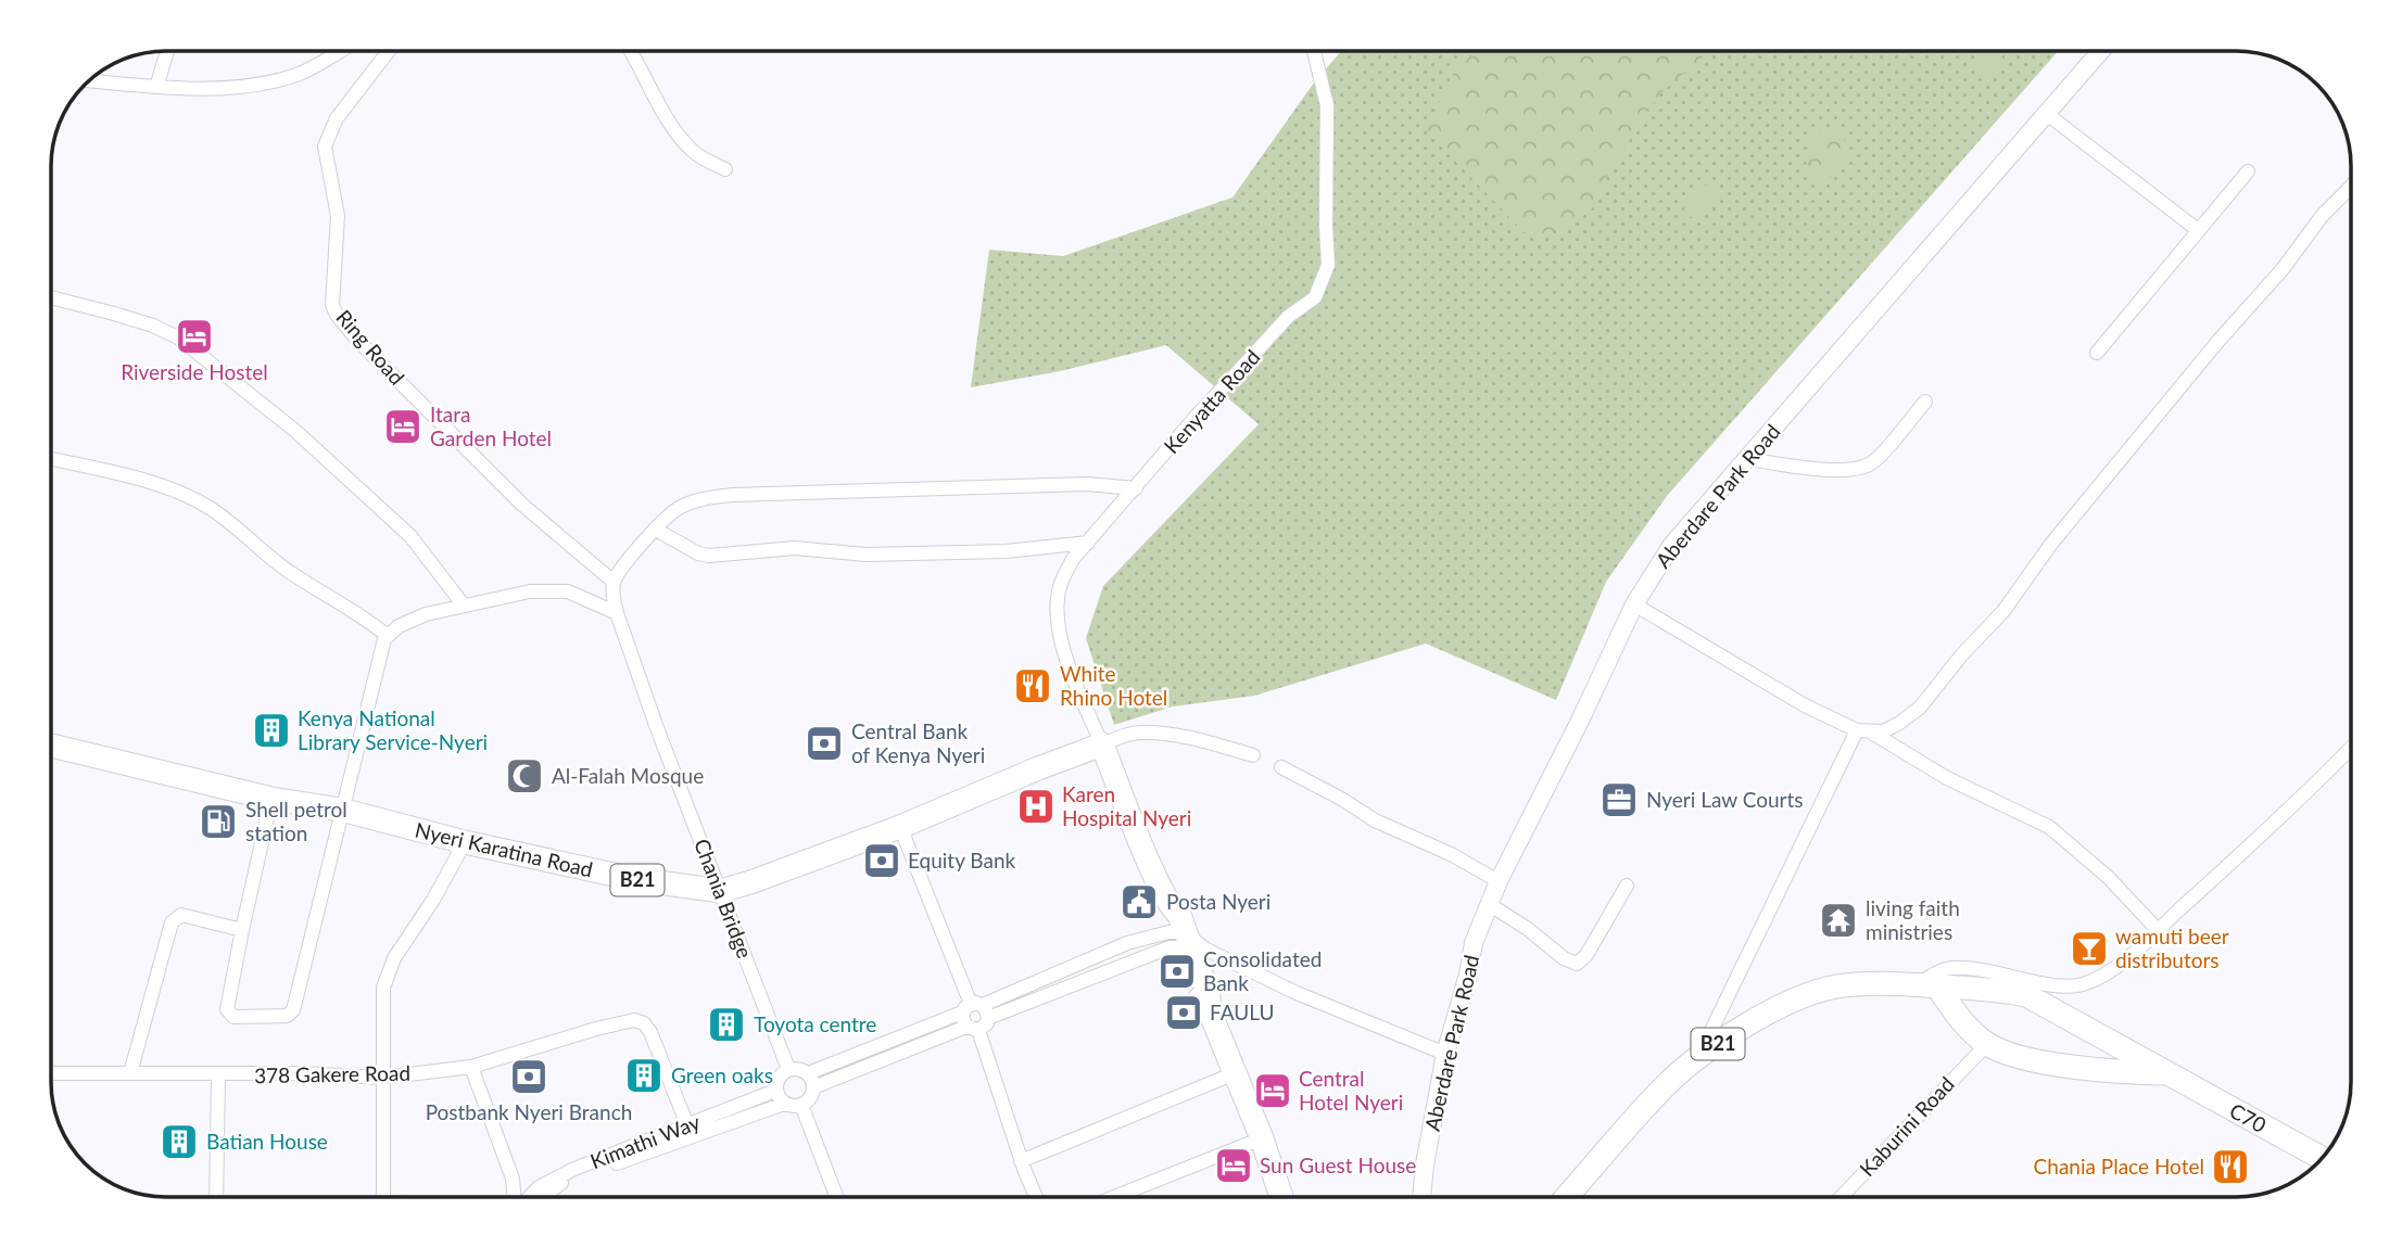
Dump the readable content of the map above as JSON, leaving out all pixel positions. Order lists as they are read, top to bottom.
{
  "streets": {
    "highway": ["Nyeri Karatina Road", "B21", "C70"],
    "street": [
      "Ring Road",
      "Kenyatta Road",
      "Aberdare Park Road",
      "Chania Bridge",
      "378 Gakere Road",
      "Kaburini Road",
      "Kimathi Way"
    ]
  },
  "crossings": [
    ["Ring Road", "Chania Bridge"],
    ["Kenyatta Road", "Nyeri Karatina Road"],
    ["Nyeri Karatina Road", "Chania Bridge"],
    ["B21", "C70"],
    ["B21", "Kaburini Road"],
    ["Chania Bridge", "Kimathi Way"],
    ["378 Gakere Road", "Kimathi Way"]
  ],
  "places": {
    "hotel": [
      "Riverside Hostel",
      "Itara Garden Hotel",
      "Central Hotel Nyeri",
      "Sun Guest House"
    ],
    "restaurant": ["White Rhino Hotel", "Chania Place Hotel"],
    "building": [
      "Kenya National Library Service-Nyeri",
      "Toyota centre",
      "Green oaks",
      "Batian House"
    ],
    "bank": [
      "Central Bank of Kenya Nyeri",
      "Equity Bank",
      "Consolidated Bank",
      "FAULU",
      "Postbank Nyeri Branch"
    ],
    "mosque": ["Al-Falah Mosque"],
    "office": ["Nyeri Law Courts"],
    "hospital": ["Karen Hospital Nyeri"],
    "fuel station": ["Shell petrol station"],
    "public building": ["Posta Nyeri"],
    "temple": ["living faith ministries"],
    "bar": ["wamuti beer distributors"]
  }
}
